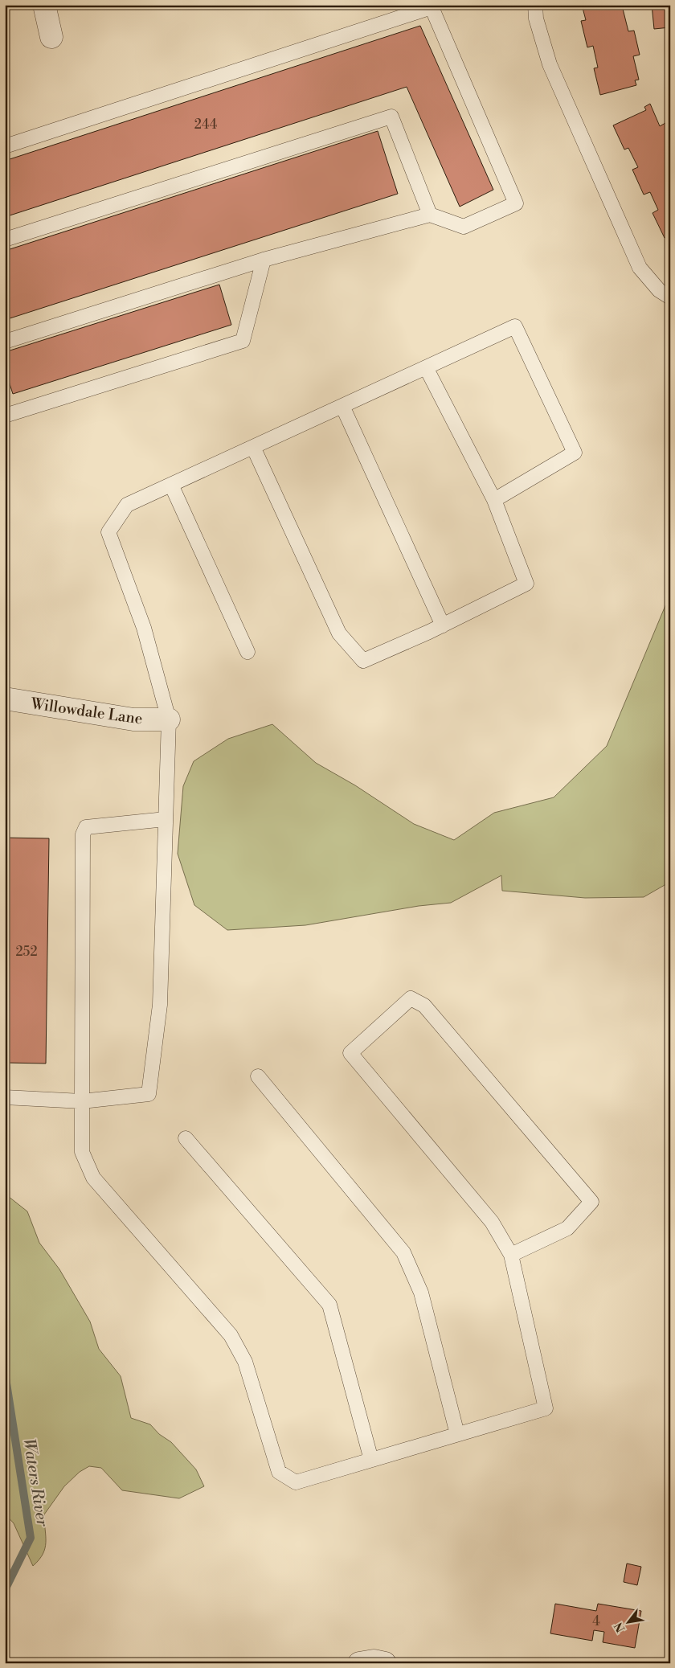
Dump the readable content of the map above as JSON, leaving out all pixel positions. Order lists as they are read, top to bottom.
{
  "streets": {
    "street": ["Willowdale Lane"]
  },
  "water": ["Waters River"],
  "house_numbers": ["244", "252", "4"],
  "north": "bottom left"
}
